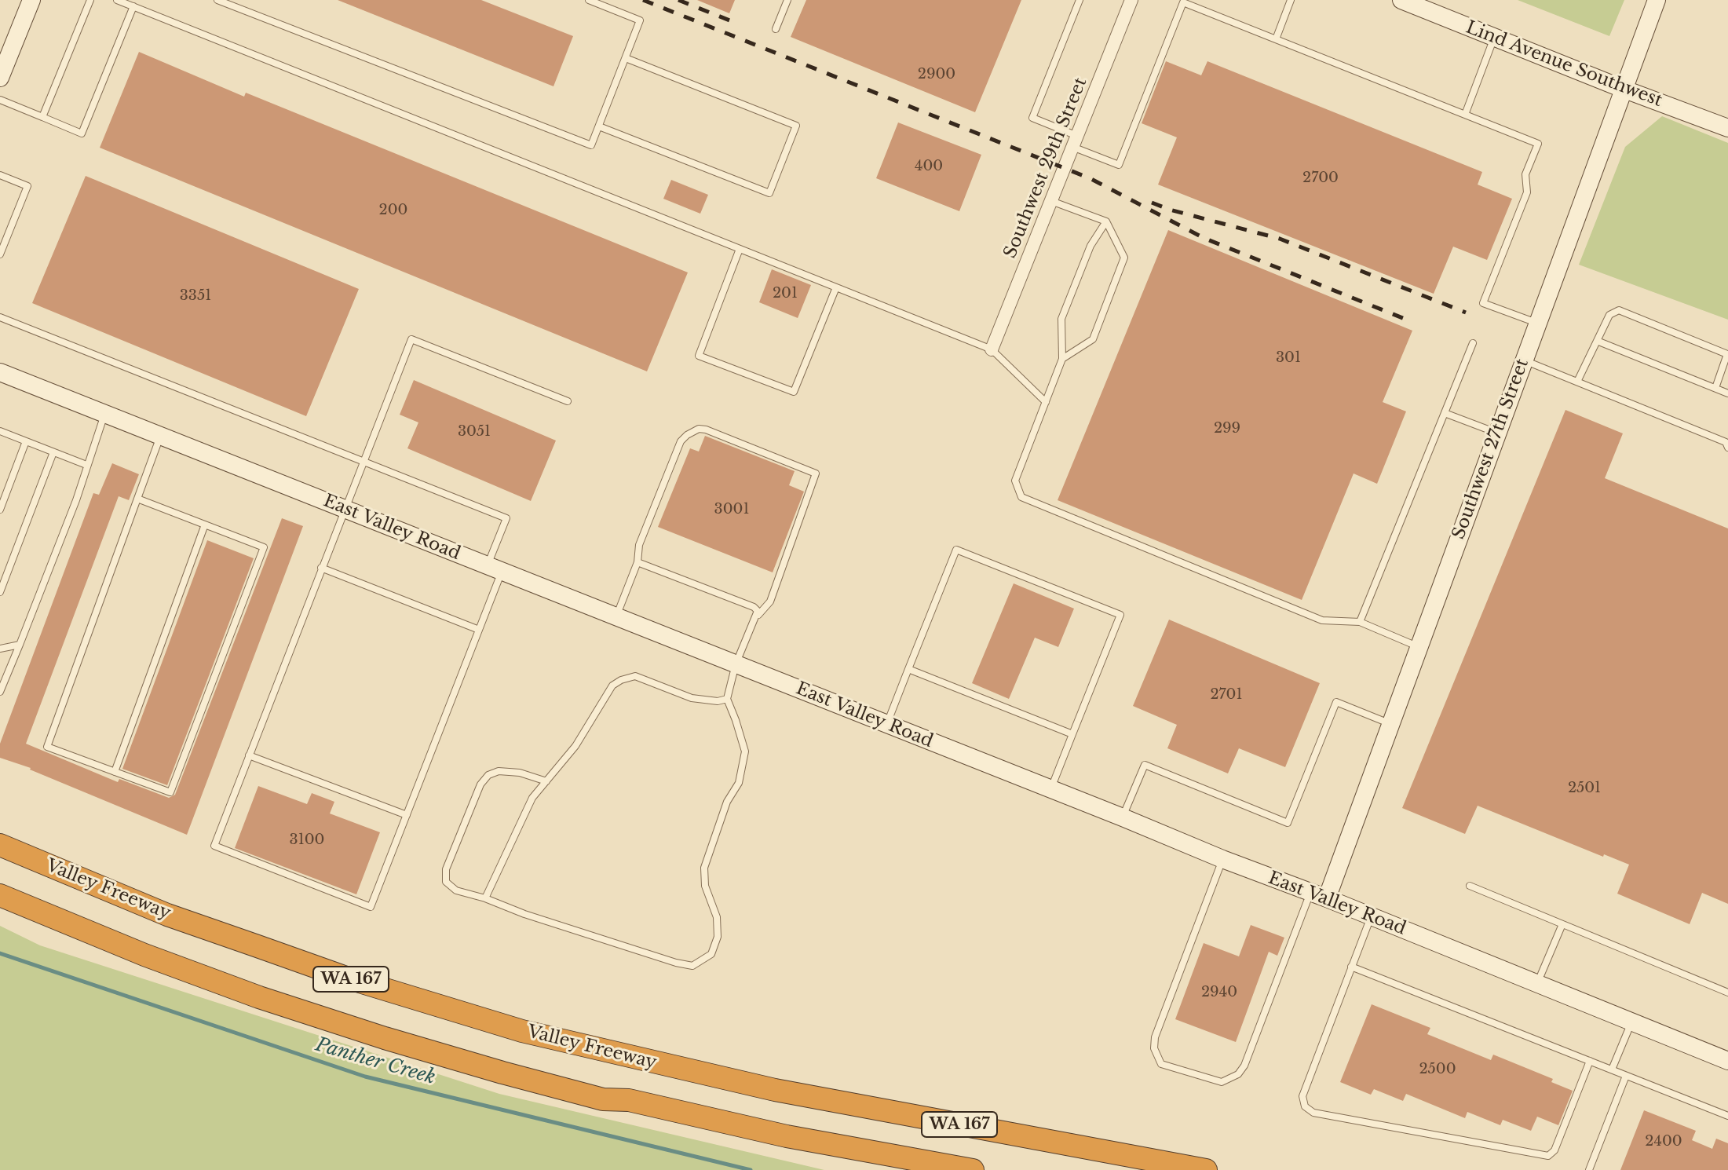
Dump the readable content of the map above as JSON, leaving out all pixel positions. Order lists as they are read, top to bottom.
{
  "streets": {
    "highway": ["Valley Freeway", "WA 167"],
    "street": [
      "Lind Avenue Southwest",
      "Southwest 29th Street",
      "Southwest 27th Street",
      "East Valley Road"
    ]
  },
  "crossings": [
    ["Lind Avenue Southwest", "Southwest 27th Street"],
    ["Southwest 27th Street", "East Valley Road"]
  ],
  "water": ["Panther Creek"],
  "house_numbers": [
    "2900",
    "400",
    "2700",
    "200",
    "201",
    "3351",
    "301",
    "299",
    "3051",
    "3001",
    "2701",
    "2501",
    "3100",
    "2940",
    "2500",
    "2400"
  ]
}
